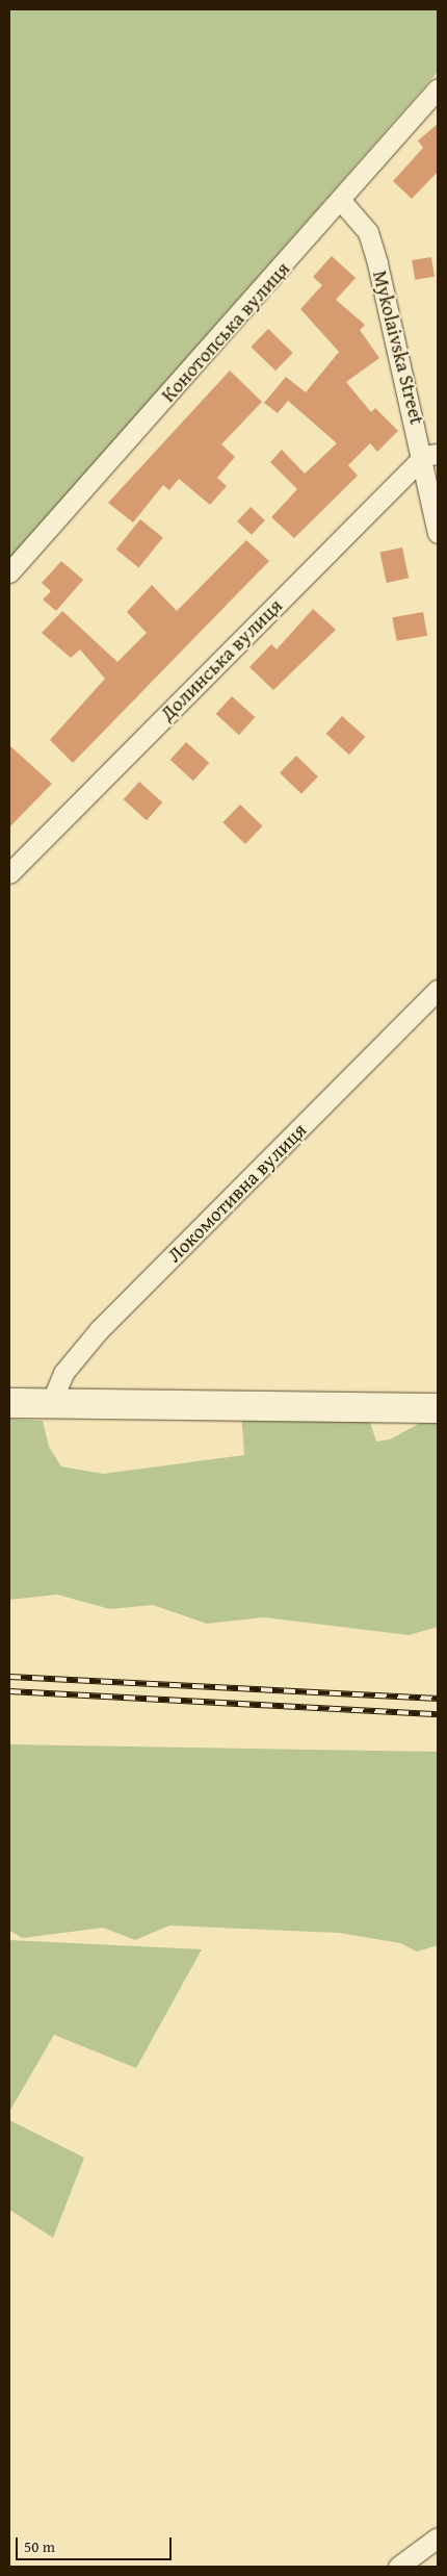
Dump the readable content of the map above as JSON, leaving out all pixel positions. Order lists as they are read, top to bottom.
{
  "streets": {
    "street": [
      "Конотопська вулиця",
      "Mykolaivska Street",
      "Долинська вулиця",
      "Локомотивна вулиця"
    ]
  },
  "crossings": [
    ["Конотопська вулиця", "Mykolaivska Street"],
    ["Mykolaivska Street", "Долинська вулиця"]
  ],
  "scale_bar": "50 m"
}
